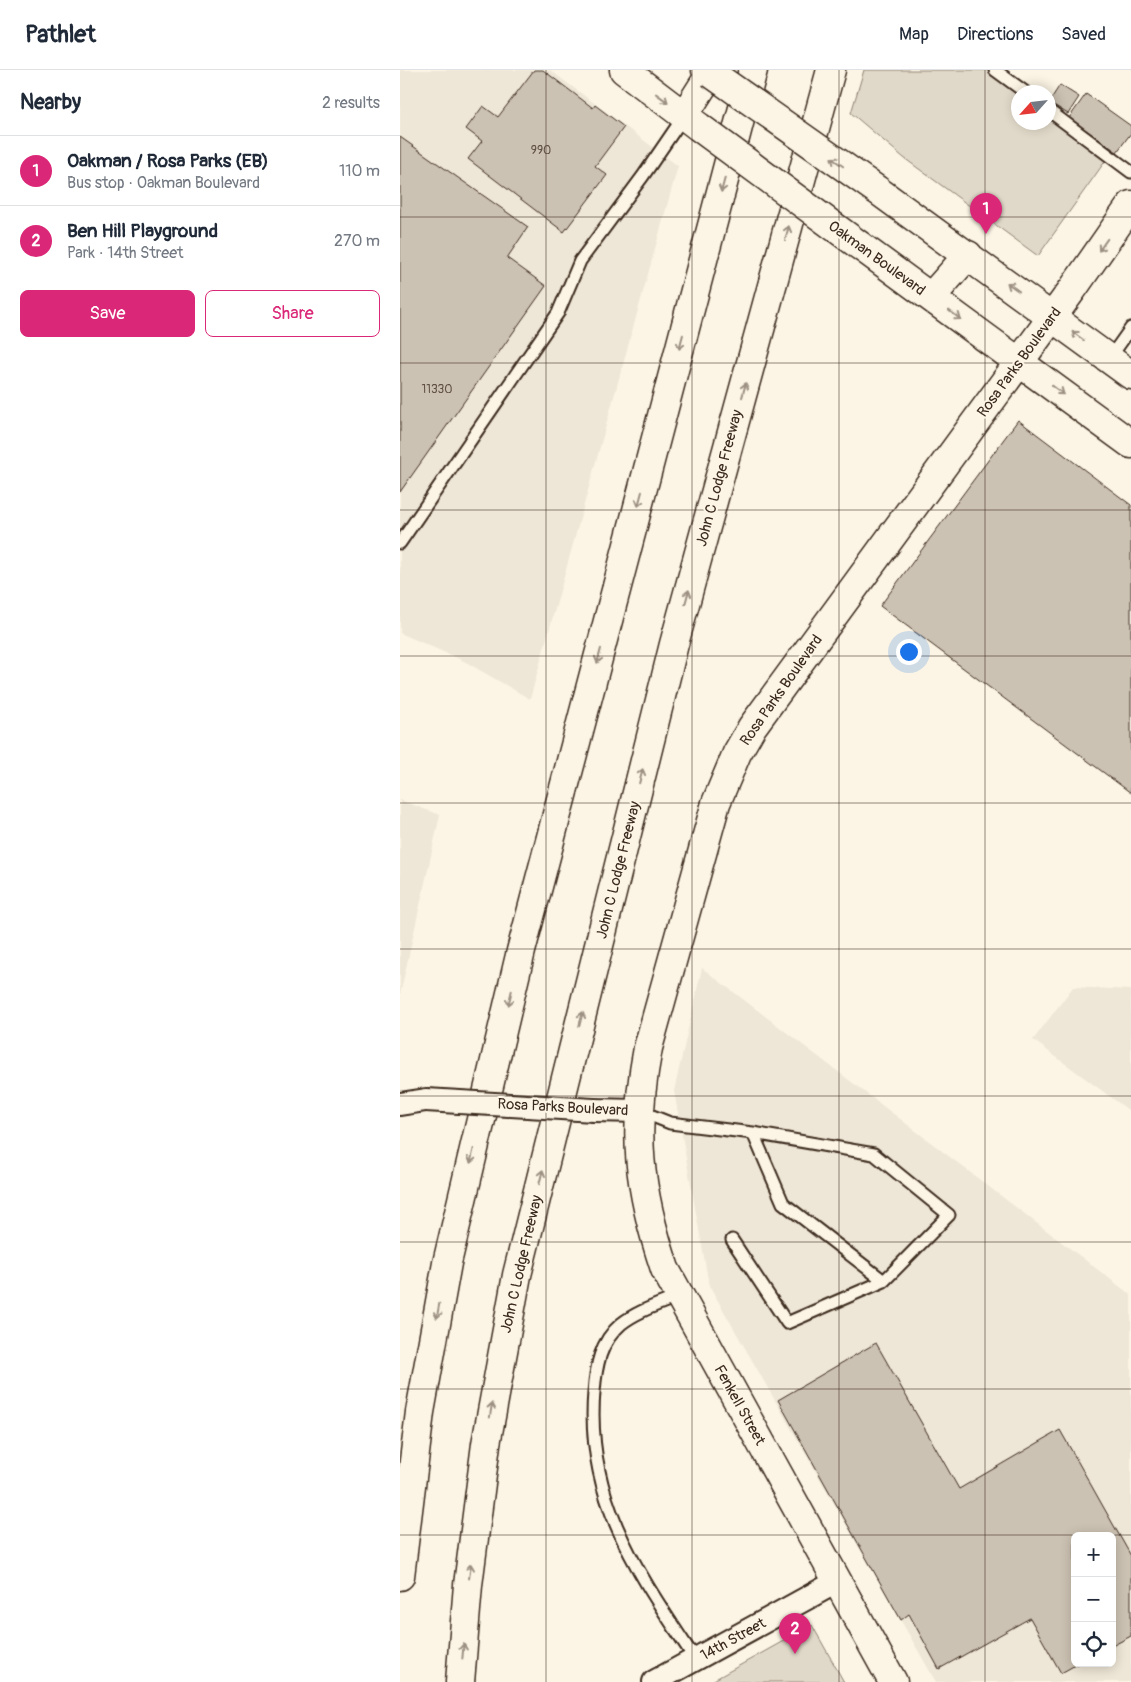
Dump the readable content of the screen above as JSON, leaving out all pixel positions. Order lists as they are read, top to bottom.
{
  "streets": {
    "main road": [
      "Oakman Boulevard",
      "Rosa Parks Boulevard",
      "John C Lodge Freeway",
      "Fenkell Street"
    ],
    "street": ["14th Street"]
  },
  "crossings": [
    ["Oakman Boulevard", "Rosa Parks Boulevard"],
    ["Rosa Parks Boulevard", "Fenkell Street"],
    ["Fenkell Street", "14th Street"]
  ],
  "house_numbers": ["990", "11330"],
  "north": "bottom left",
  "page": {
    "header": "Pathlet",
    "nav": ["Map", "Directions", "Saved"],
    "heading": ["Nearby", "2 results"],
    "list": [
      {
        "mark": "1",
        "name": "Oakman / Rosa Parks (EB)",
        "note": "Bus stop · Oakman Boulevard",
        "value": "110 m"
      },
      {
        "mark": "2",
        "name": "Ben Hill Playground",
        "note": "Park · 14th Street",
        "value": "270 m"
      }
    ],
    "pins": ["1", "2"],
    "buttons": ["Save", "Share"],
    "map_buttons": ["+", "−"]
  }
}
